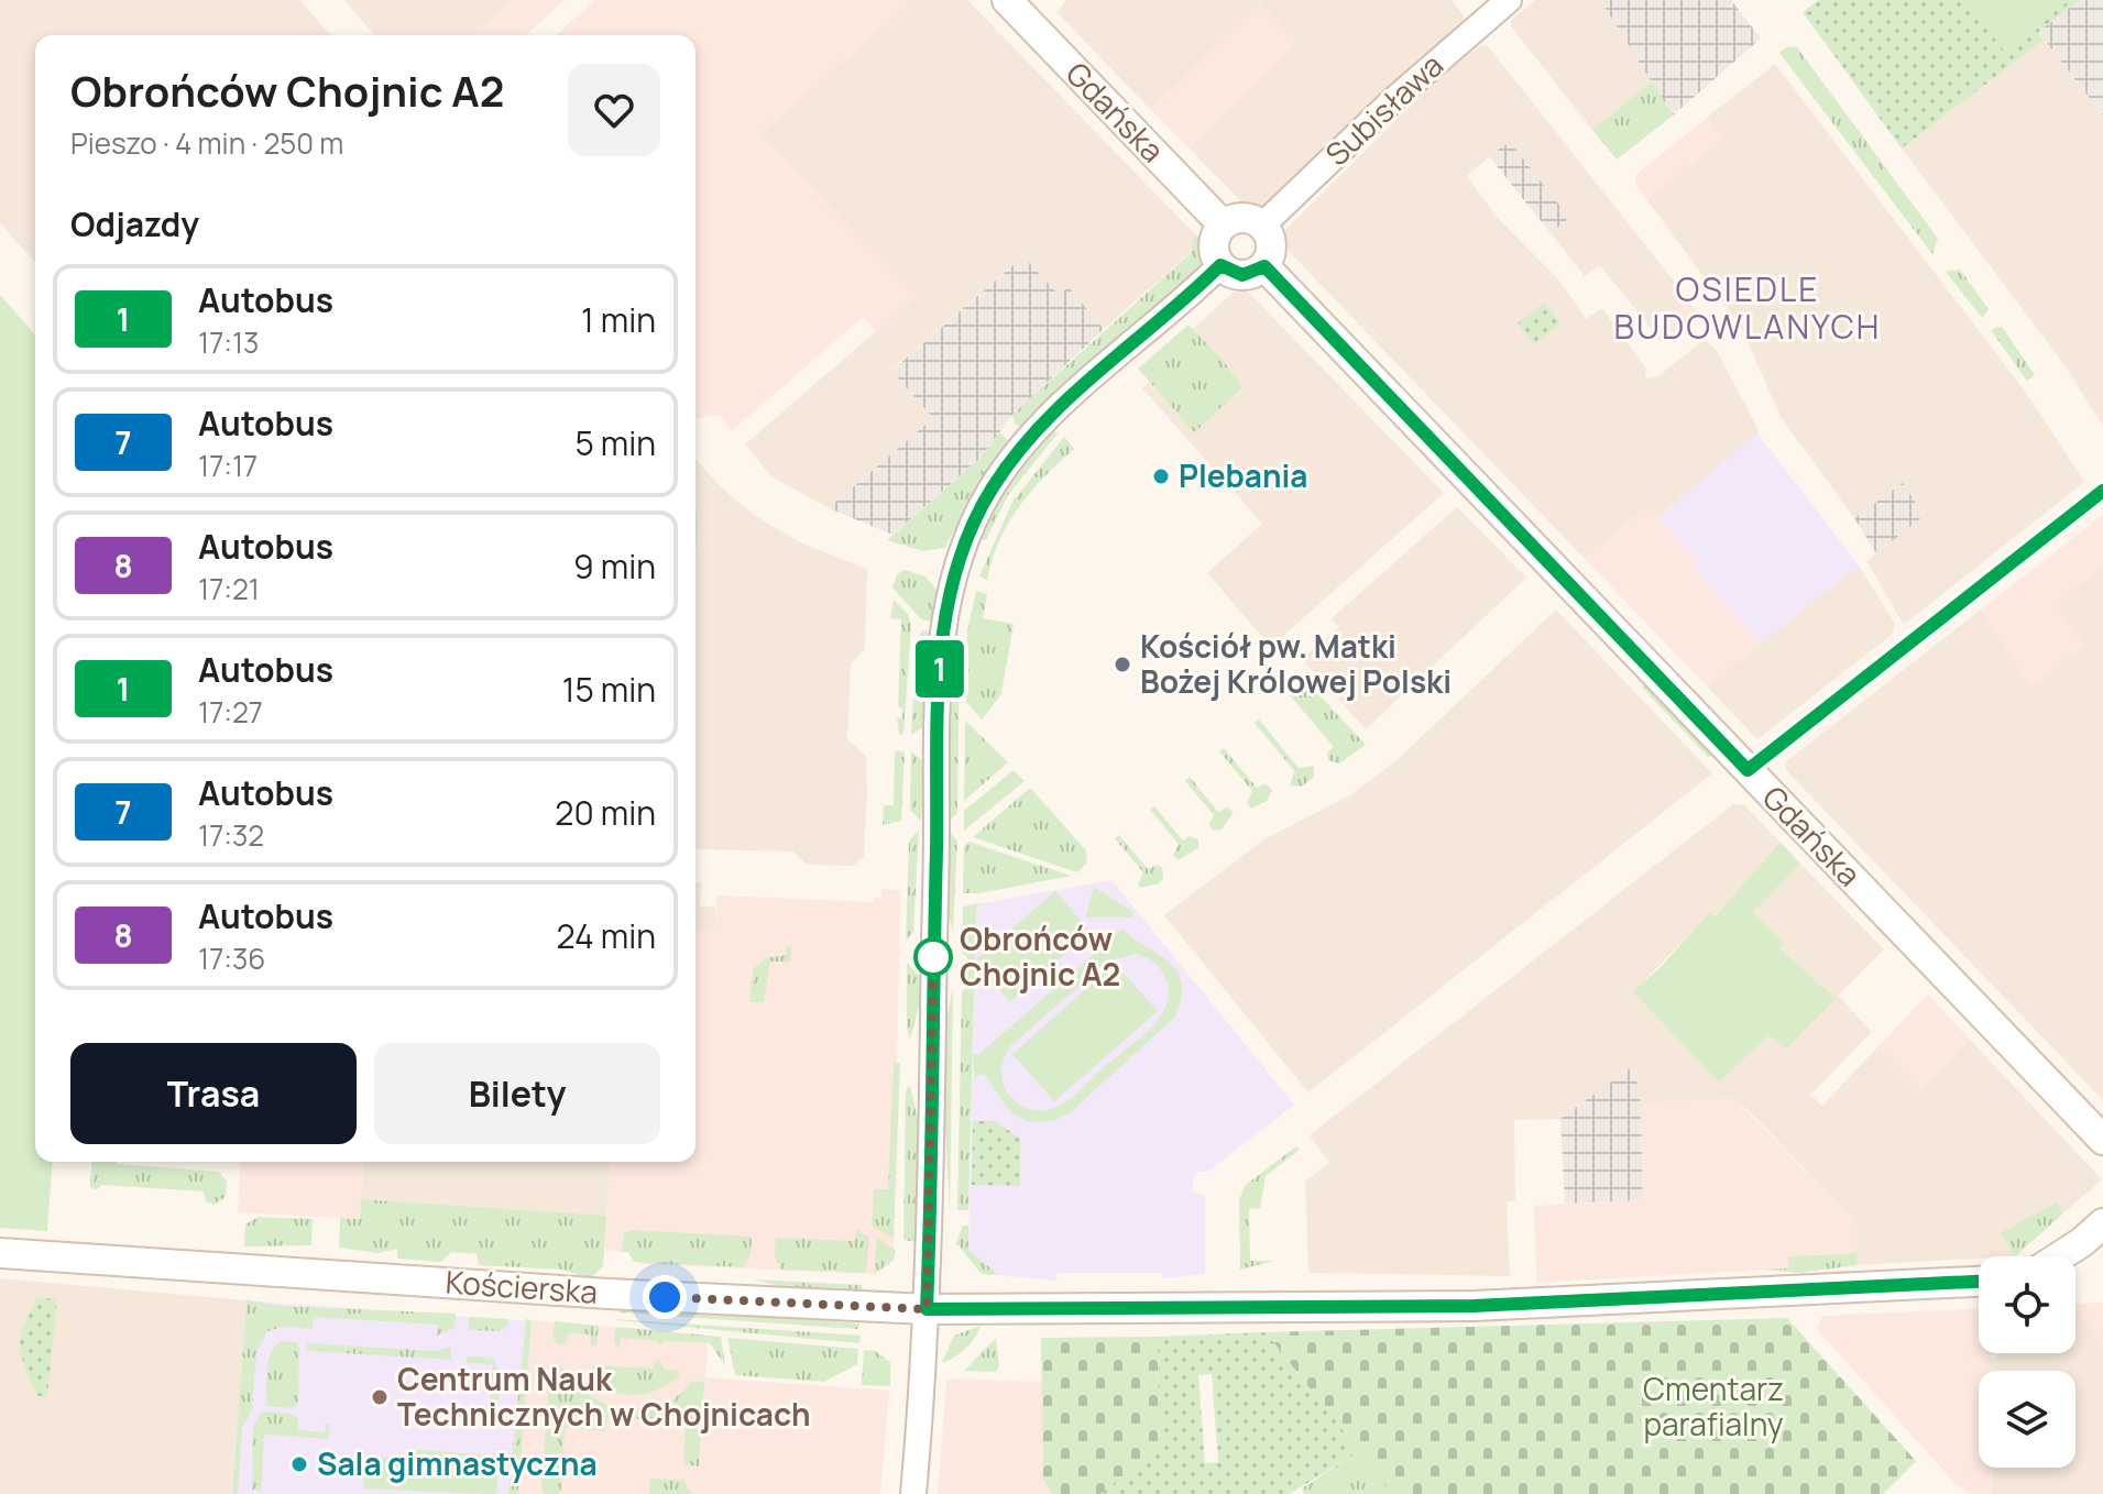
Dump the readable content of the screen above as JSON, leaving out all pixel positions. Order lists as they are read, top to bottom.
{
  "streets": {
    "main road": ["Gdańska", "Kościerska"],
    "street": ["Subisława"]
  },
  "crossings": [
    ["Subisława", "Gdańska"]
  ],
  "districts": ["OSIEDLE BUDOWLANYCH"],
  "parks": ["Cmentarz parafialny"],
  "places": [
    "Plebania",
    "Kościół pw. Matki Bożej Królowej Polski",
    "Obrońców Chojnic A2",
    "Centrum Nauk Technicznych w Chojnicach",
    "Sala gimnastyczna"
  ],
  "lines": ["bus line 1"],
  "page": {
    "on_map": "1",
    "heading": [
      ["Obrońców Chojnic A2", "Pieszo · 4 min · 250 m"],
      "Odjazdy"
    ],
    "list": [
      {
        "mark": "1",
        "name": "Autobus",
        "note": "17:13",
        "value": "1 min"
      },
      {
        "mark": "7",
        "name": "Autobus",
        "note": "17:17",
        "value": "5 min"
      },
      {
        "mark": "8",
        "name": "Autobus",
        "note": "17:21",
        "value": "9 min"
      },
      {
        "mark": "1",
        "name": "Autobus",
        "note": "17:27",
        "value": "15 min"
      },
      {
        "mark": "7",
        "name": "Autobus",
        "note": "17:32",
        "value": "20 min"
      },
      {
        "mark": "8",
        "name": "Autobus",
        "note": "17:36",
        "value": "24 min"
      }
    ],
    "buttons": ["Trasa", "Bilety"]
  }
}
